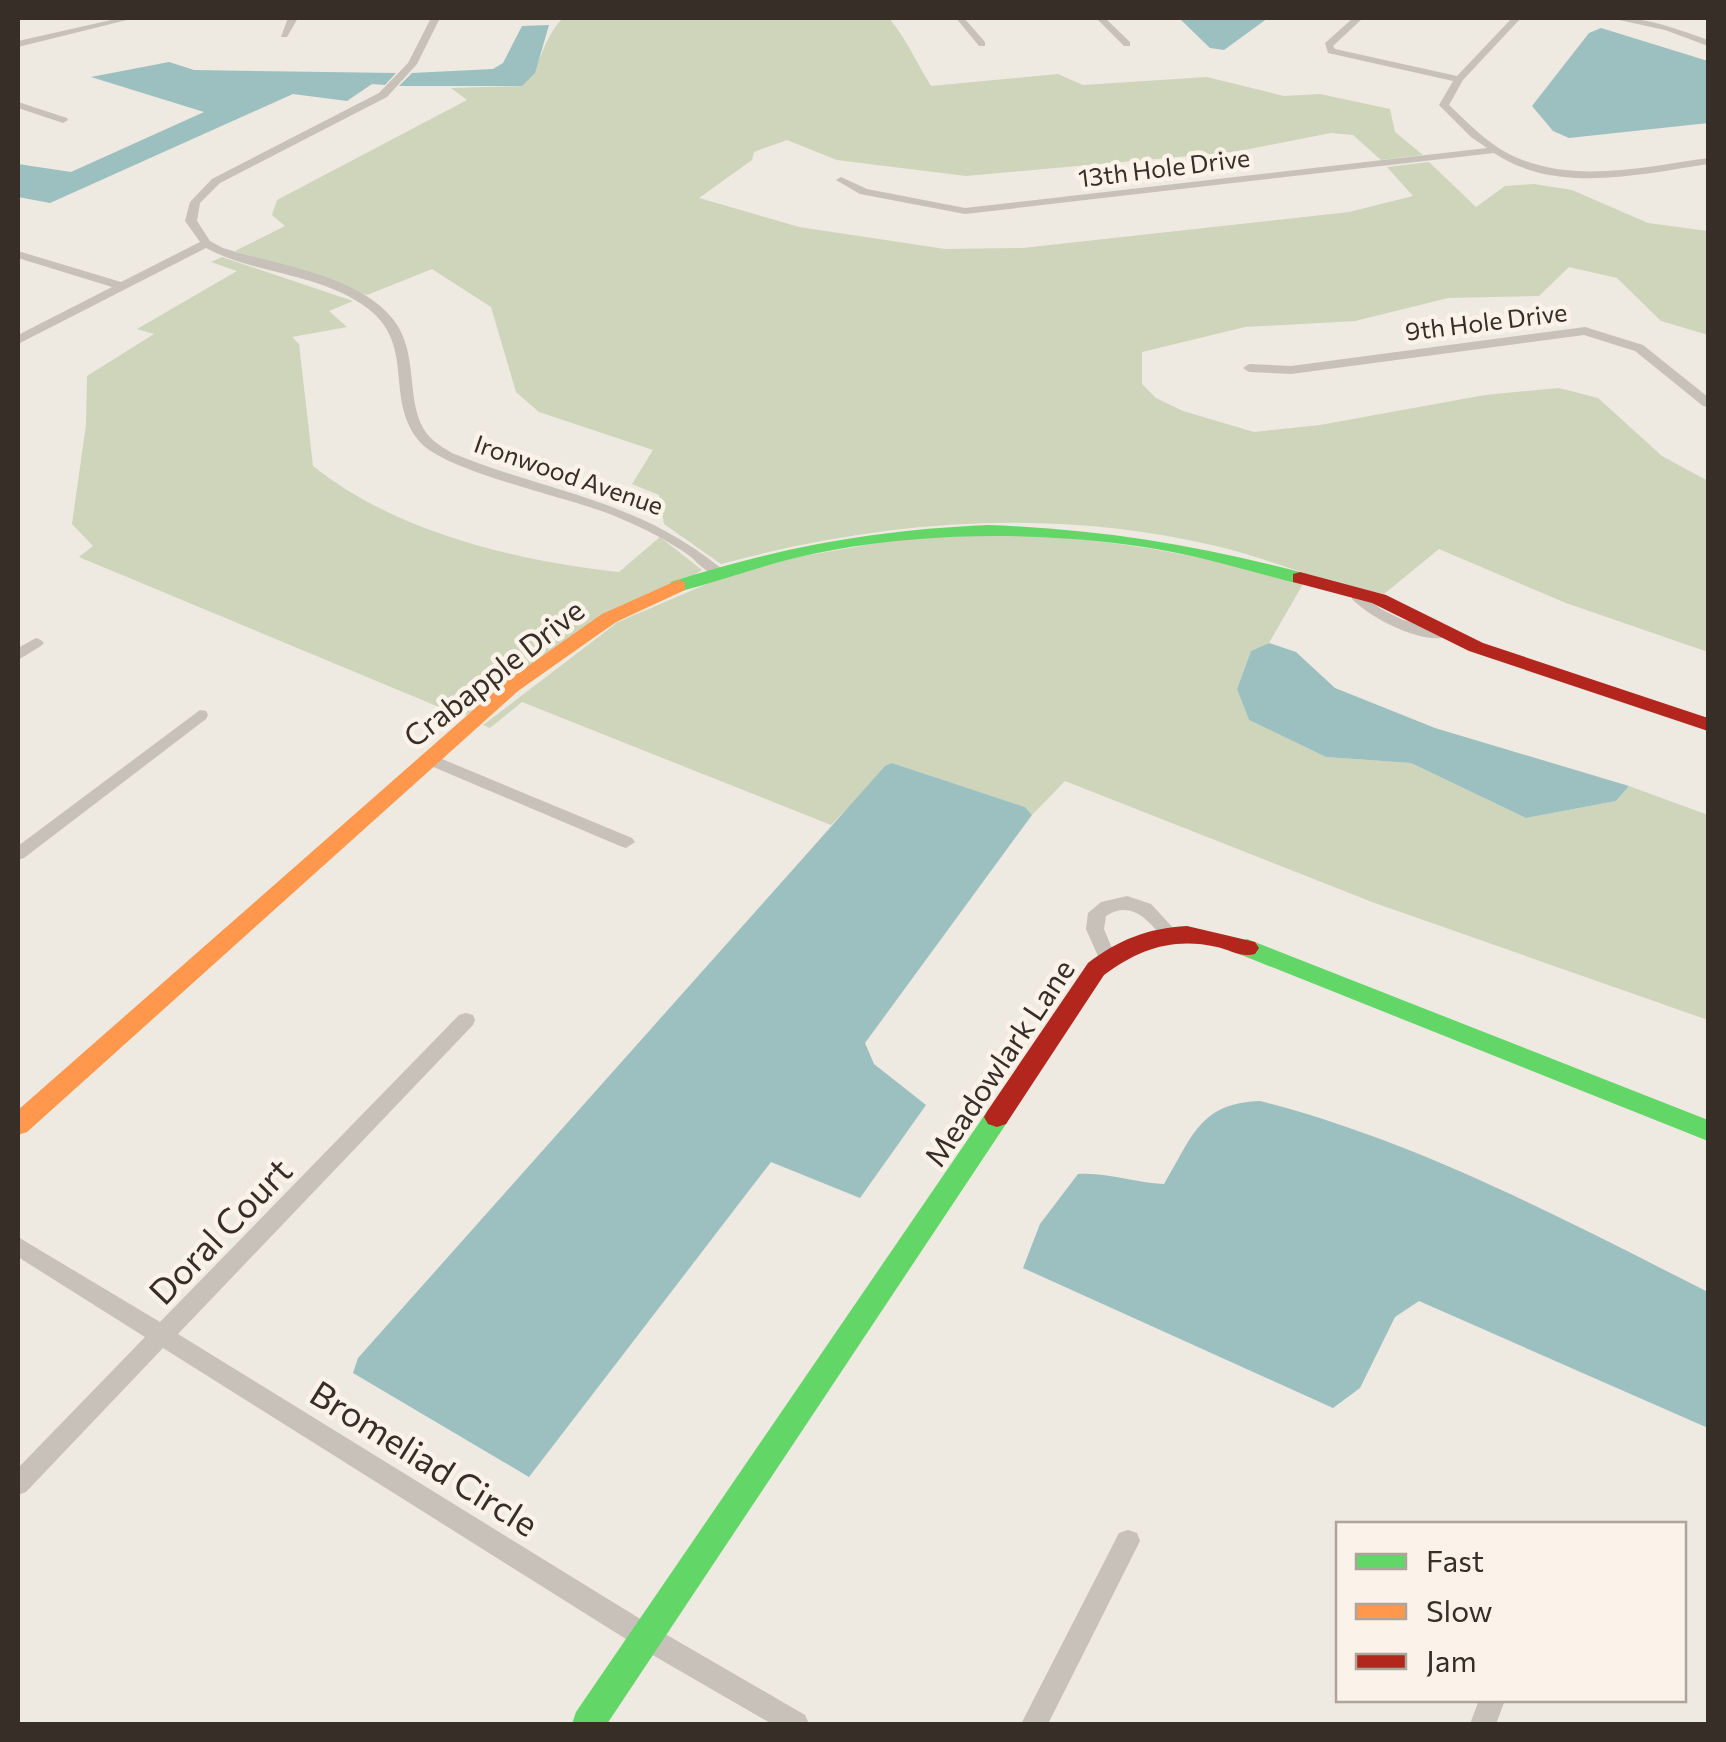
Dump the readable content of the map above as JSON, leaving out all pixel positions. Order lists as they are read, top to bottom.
{
  "streets": {
    "street": [
      "13th Hole Drive",
      "9th Hole Drive",
      "Ironwood Avenue",
      "Crabapple Drive",
      "Meadowlark Lane",
      "Doral Court",
      "Bromeliad Circle"
    ]
  },
  "crossings": [
    ["Ironwood Avenue", "Crabapple Drive"],
    ["Meadowlark Lane", "Bromeliad Circle"],
    ["Doral Court", "Bromeliad Circle"]
  ],
  "legend": ["Fast", "Slow", "Jam"]
}
